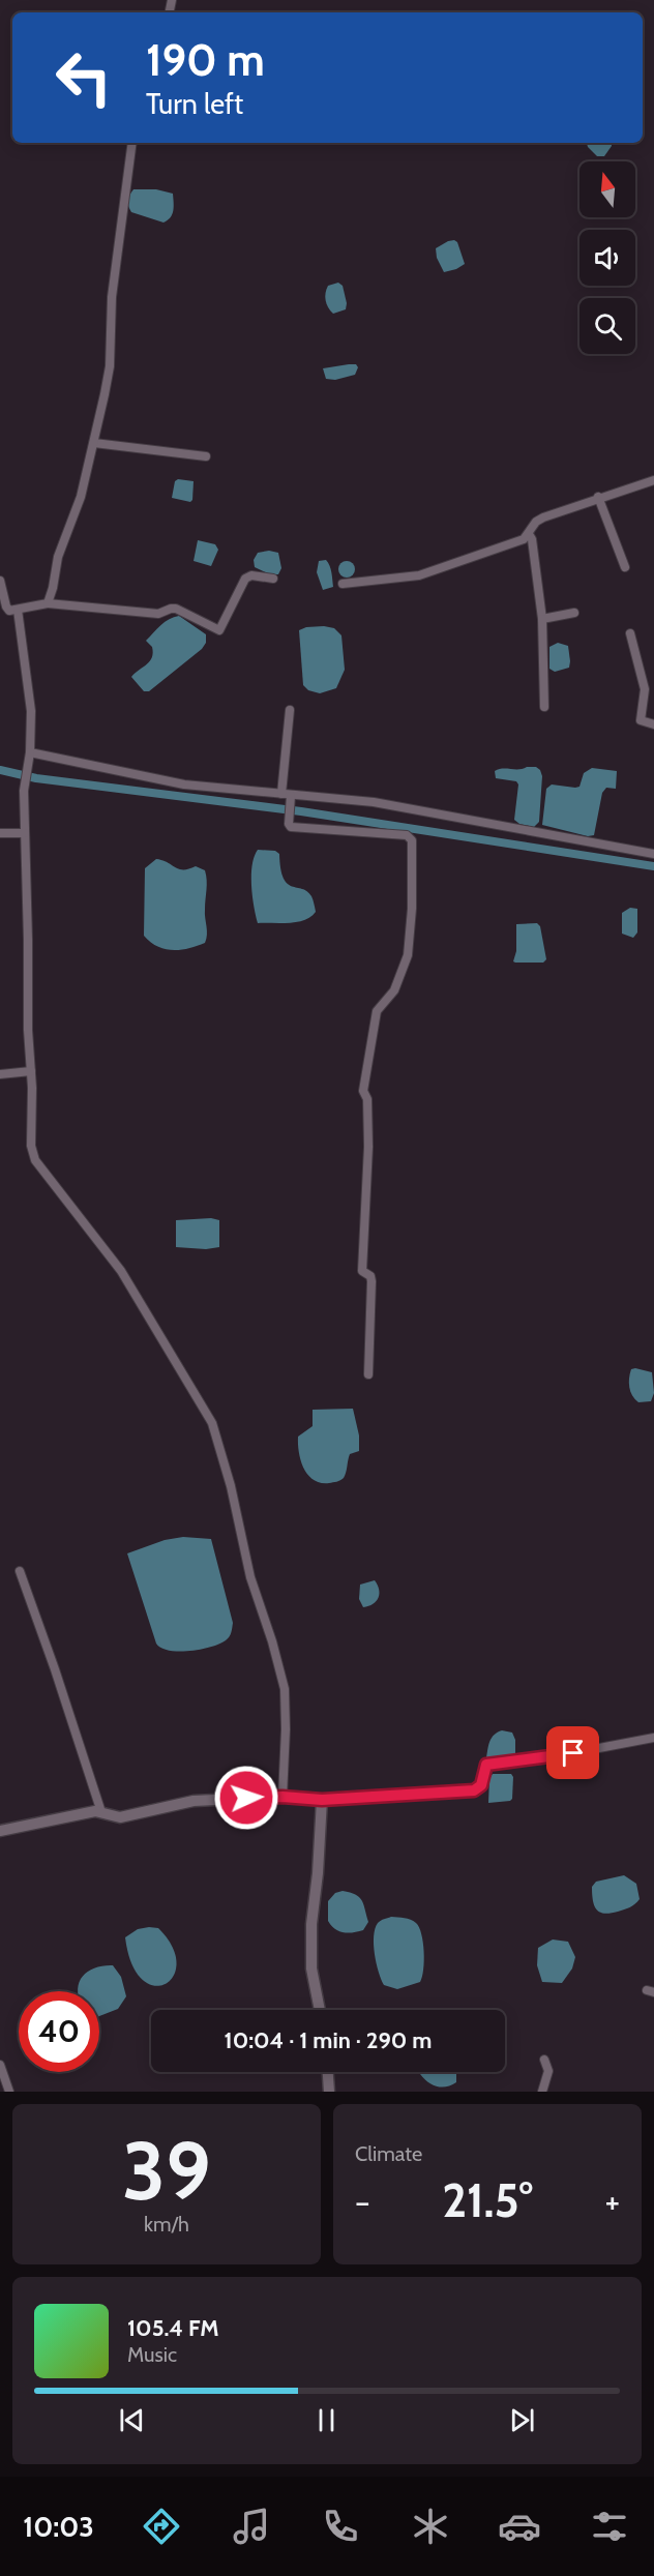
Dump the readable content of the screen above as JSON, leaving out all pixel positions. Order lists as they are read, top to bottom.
{
  "north": "top",
  "page": {
    "turn": ["190 m", "Turn left"],
    "limit": "40",
    "trip": "10:04 · 1 min · 290 m",
    "tile": [
      ["39", "km/h"],
      "Climate"
    ],
    "heat": ["−", "21.5°", "+"],
    "song": ["105.4 FM", "Music"],
    "tabs": "10:03"
  }
}
